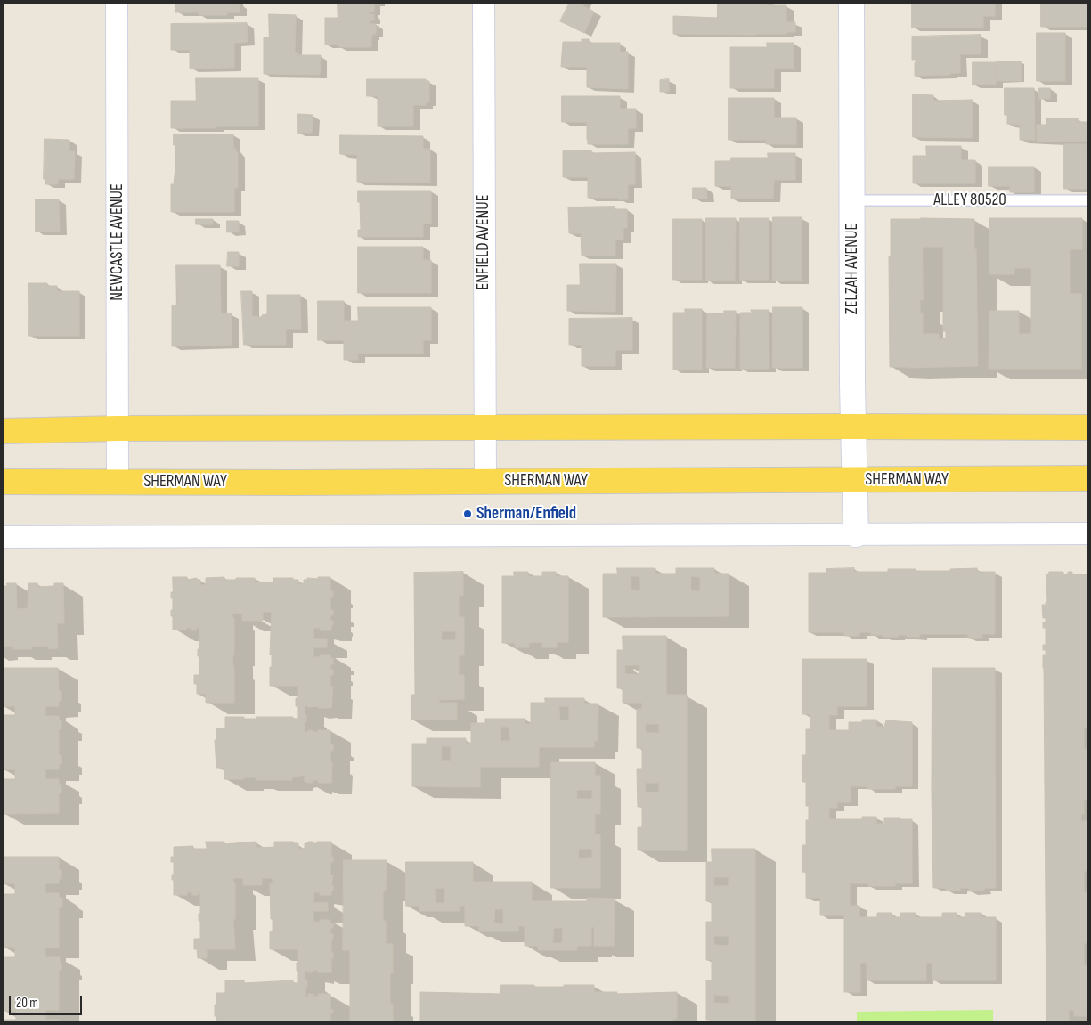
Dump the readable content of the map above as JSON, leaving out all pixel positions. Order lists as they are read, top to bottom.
{
  "streets": {
    "main road": ["SHERMAN WAY"],
    "street": ["NEWCASTLE AVENUE", "ENFIELD AVENUE", "ZELZAH AVENUE"],
    "lane": ["ALLEY 80520"]
  },
  "crossings": [
    ["ALLEY 80520", "ZELZAH AVENUE"],
    ["NEWCASTLE AVENUE", "SHERMAN WAY"],
    ["ENFIELD AVENUE", "SHERMAN WAY"],
    ["ZELZAH AVENUE", "SHERMAN WAY"]
  ],
  "places": ["Sherman/Enfield"],
  "scale_bar": "20 m"
}
